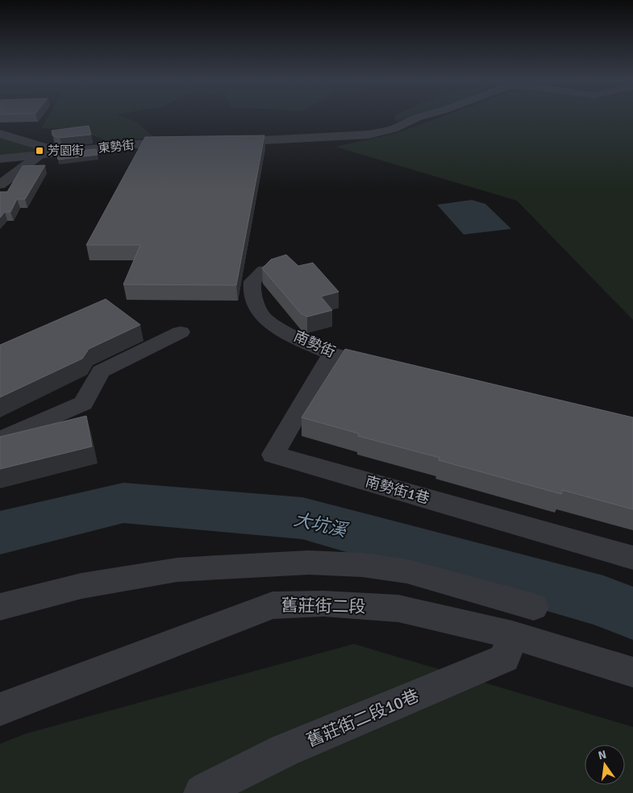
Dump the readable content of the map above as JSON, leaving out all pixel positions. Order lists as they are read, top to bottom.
{
  "streets": {
    "street": [
      "東勢街",
      "南勢街",
      "南勢街1巷",
      "舊莊街二段",
      "舊莊街二段10巷"
    ]
  },
  "crossings": [
    ["南勢街", "南勢街1巷"],
    ["舊莊街二段", "舊莊街二段10巷"]
  ],
  "water": ["大坑溪"],
  "places": {
    "transit": ["芳園街"]
  },
  "north": "top"
}
